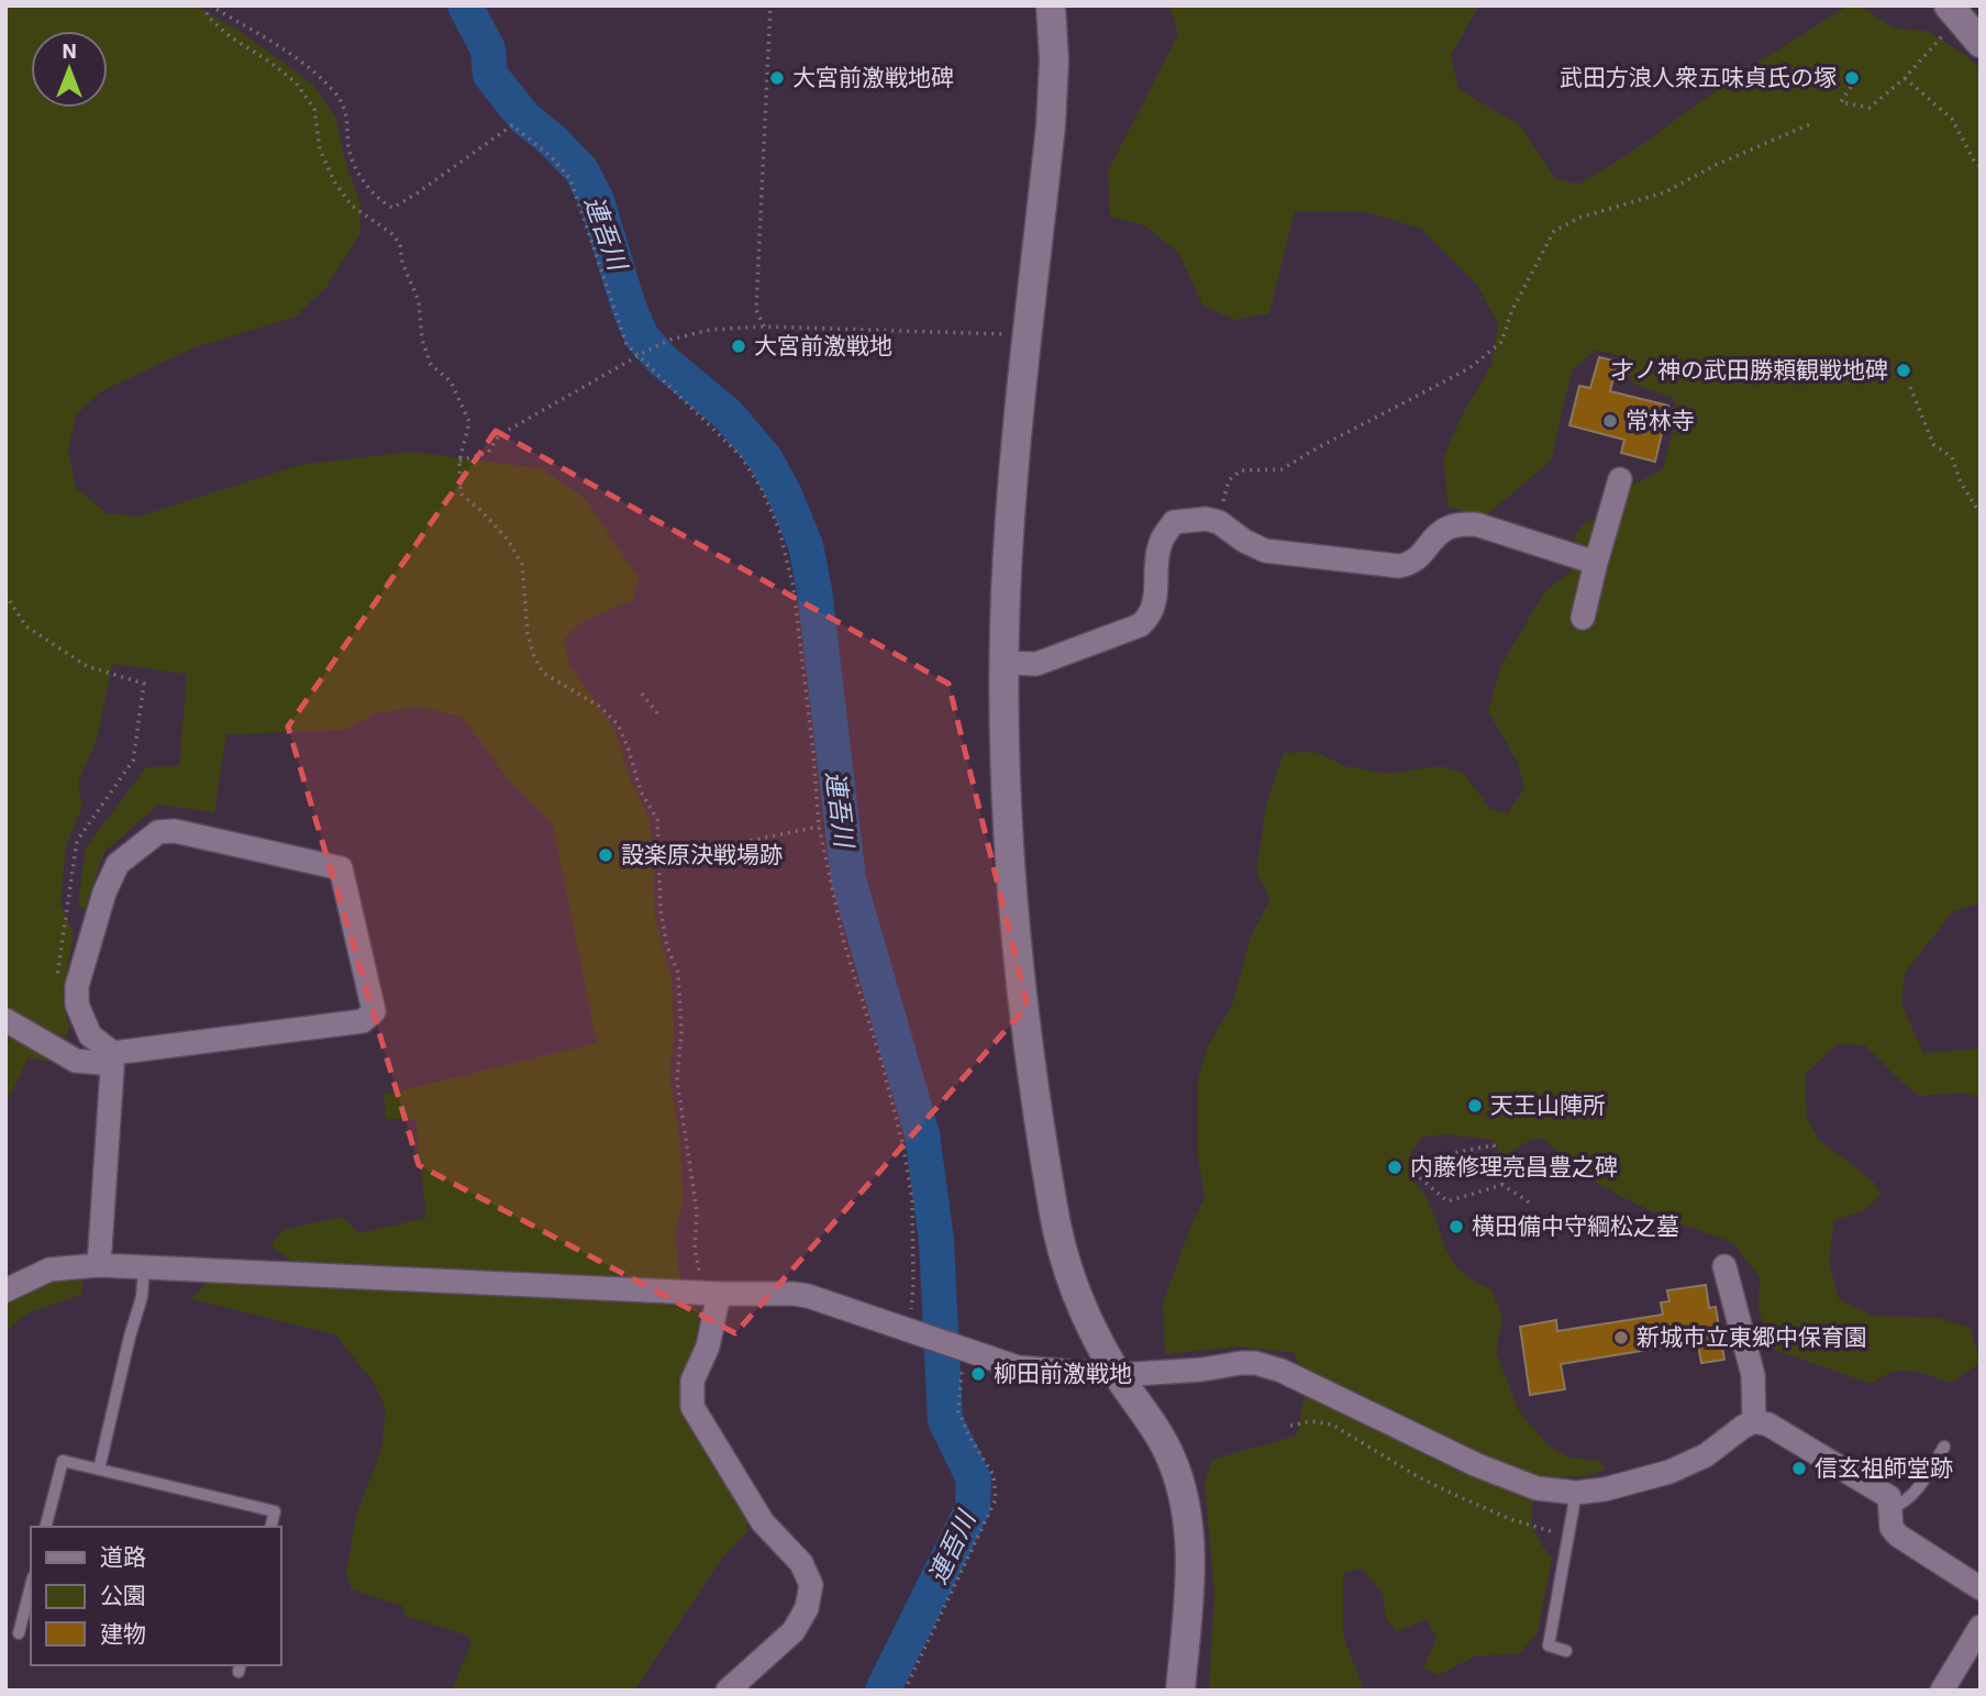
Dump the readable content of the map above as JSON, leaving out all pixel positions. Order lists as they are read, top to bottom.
{
  "water": ["連吾川"],
  "places": [
    "大宮前激戦地碑",
    "武田方浪人衆五味貞氏の塚",
    "大宮前激戦地",
    "才ノ神の武田勝頼観戦地碑",
    "常林寺",
    "設楽原決戦場跡",
    "天王山陣所",
    "内藤修理亮昌豊之碑",
    "横田備中守綱松之墓",
    "新城市立東郷中保育園",
    "柳田前激戦地",
    "信玄祖師堂跡"
  ],
  "legend": ["道路", "公園", "建物"],
  "north": "top"
}
